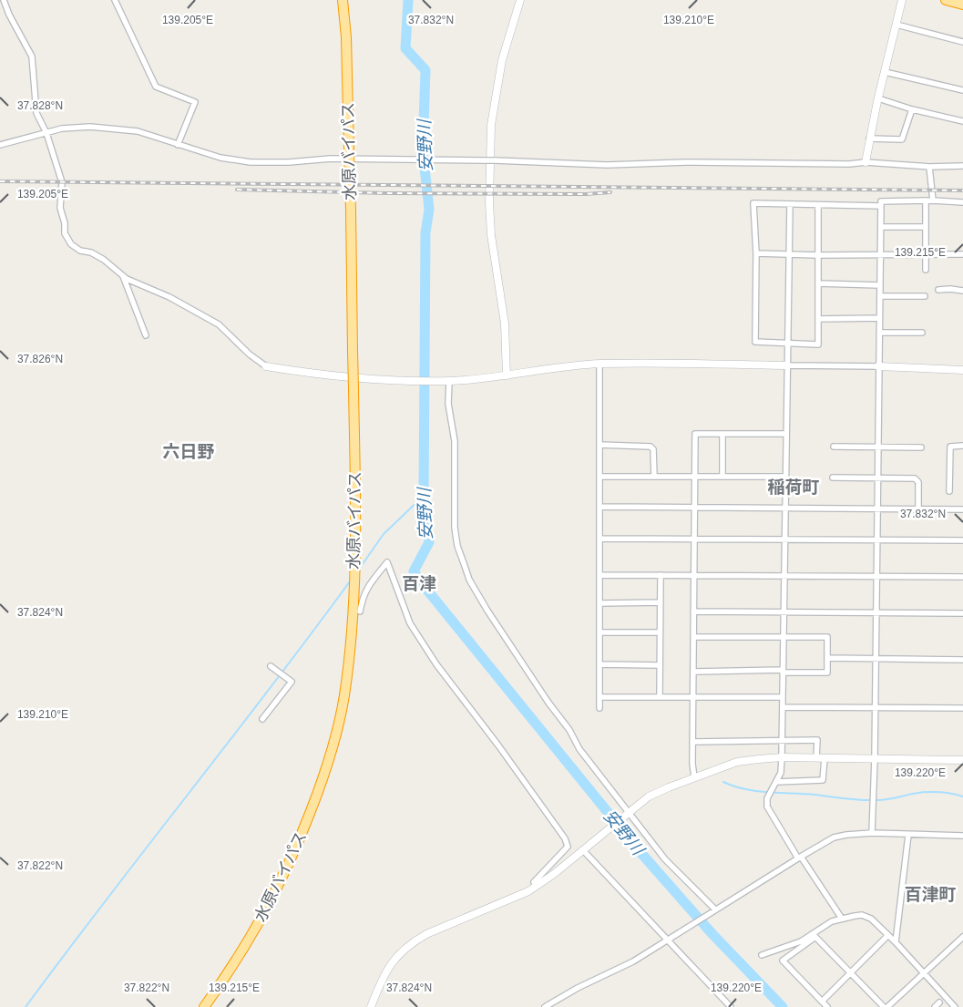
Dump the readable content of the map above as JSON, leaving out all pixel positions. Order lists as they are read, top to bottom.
{
  "streets": {
    "highway": ["水原バイパス"]
  },
  "districts": [
    "六日野",
    "稲荷町",
    "百津",
    "百津町"
  ],
  "water": ["安野川"],
  "coordinates": [
    "37.832°N",
    "139.205°E",
    "139.210°E",
    "37.828°N",
    "139.215°E",
    "37.826°N",
    "37.824°N",
    "139.220°E",
    "37.822°N"
  ]
}
